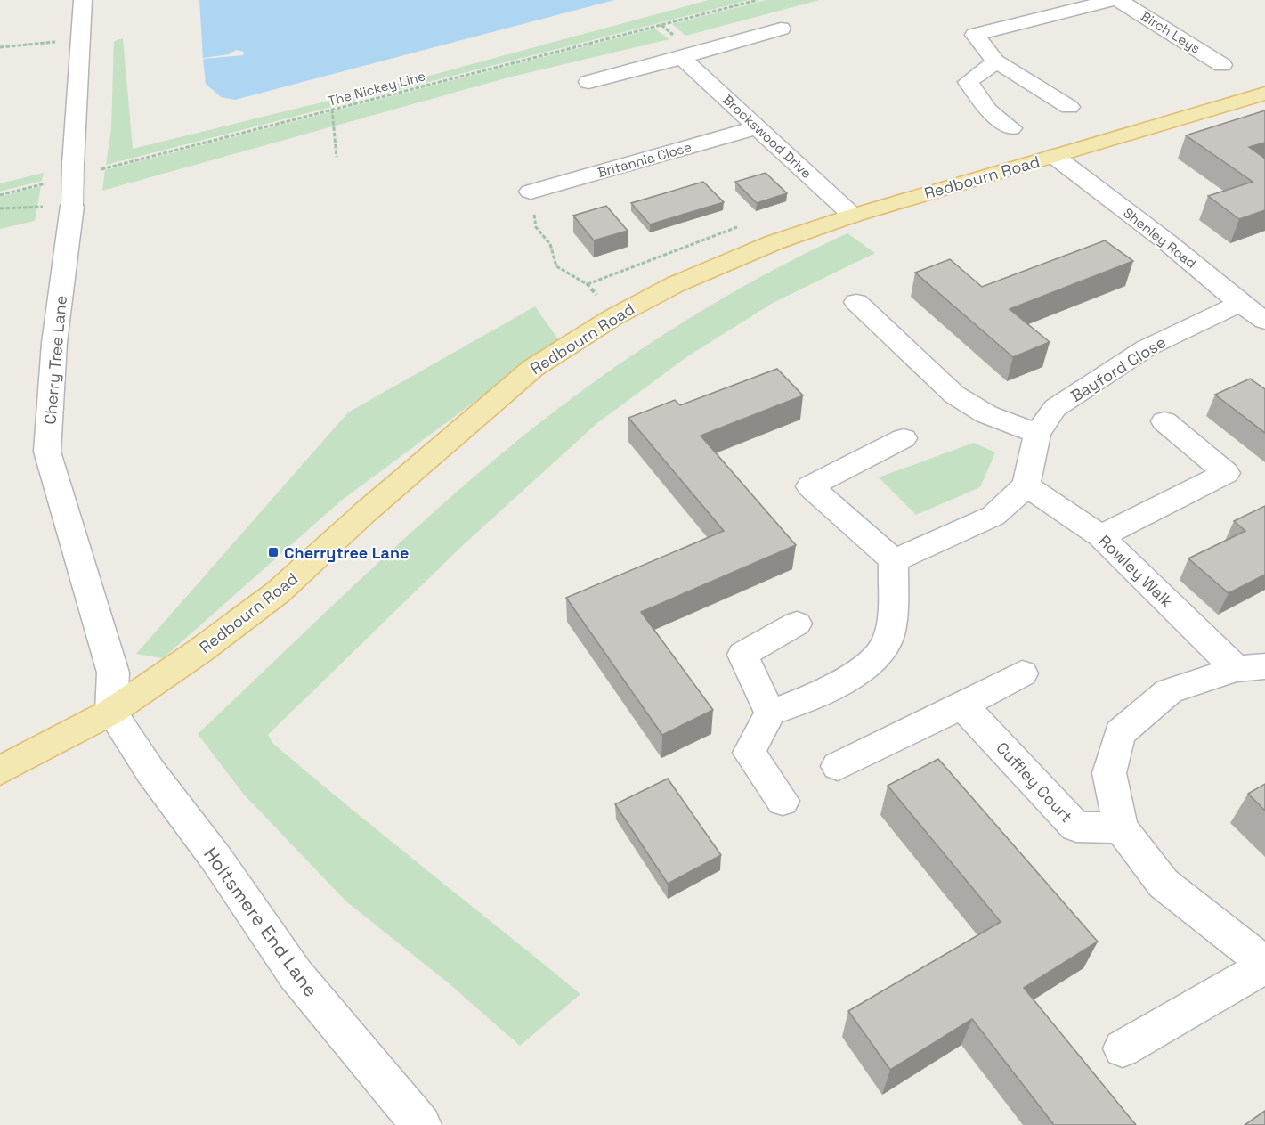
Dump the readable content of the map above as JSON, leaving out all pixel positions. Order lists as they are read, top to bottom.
{
  "streets": {
    "main road": ["Redbourn Road"],
    "street": [
      "Birch Leys",
      "Brockswood Drive",
      "Britannia Close",
      "Shenley Road",
      "Cherry Tree Lane",
      "Bayford Close",
      "Rowley Walk",
      "Cuffley Court",
      "Holtsmere End Lane"
    ],
    "path": ["The Nickey Line"]
  },
  "crossings": [
    ["The Nickey Line", "Cherry Tree Lane"],
    ["Brockswood Drive", "Britannia Close"],
    ["Brockswood Drive", "Redbourn Road"],
    ["Redbourn Road", "Shenley Road"],
    ["Redbourn Road", "Cherry Tree Lane"],
    ["Redbourn Road", "Holtsmere End Lane"],
    ["Shenley Road", "Bayford Close"],
    ["Cherry Tree Lane", "Holtsmere End Lane"],
    ["Bayford Close", "Rowley Walk"]
  ],
  "places": {
    "transit": ["Cherrytree Lane"]
  }
}
